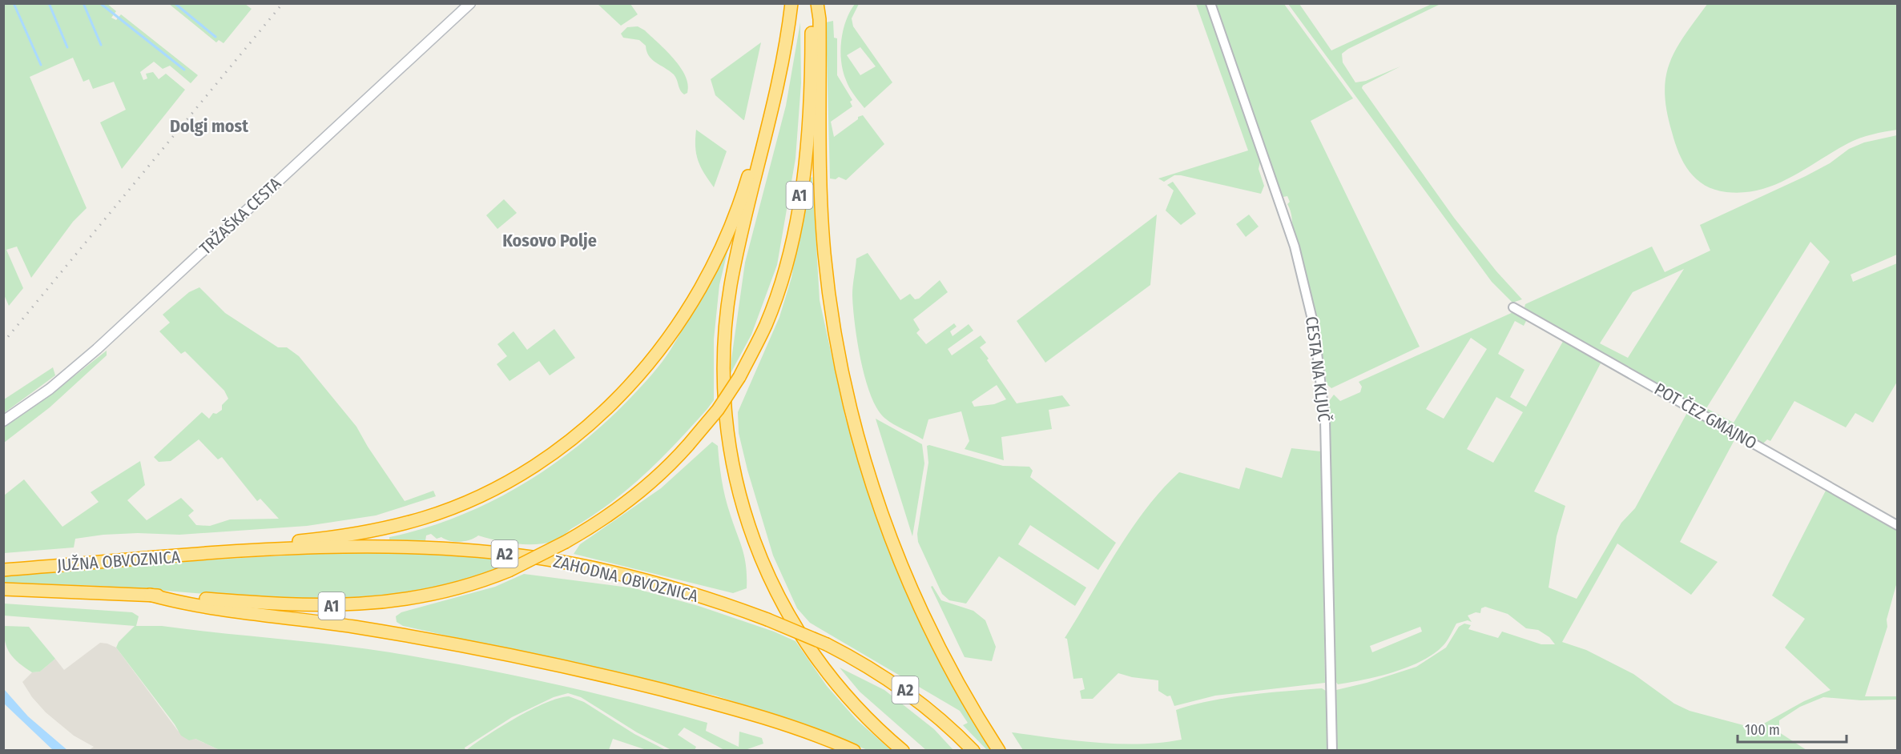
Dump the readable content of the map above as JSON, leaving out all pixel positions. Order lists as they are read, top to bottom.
{
  "streets": {
    "highway": [
      "A1",
      "A2",
      "JUŽNA OBVOZNICA",
      "ZAHODNA OBVOZNICA"
    ],
    "main road": ["TRŽAŠKA CESTA"],
    "street": ["CESTA NA KLJUČ", "POT ČEZ GMAJNO"]
  },
  "crossings": [
    ["A1", "JUŽNA OBVOZNICA"],
    ["JUŽNA OBVOZNICA", "ZAHODNA OBVOZNICA"]
  ],
  "districts": ["Dolgi most", "Kosovo Polje"],
  "scale_bar": "100 m"
}
